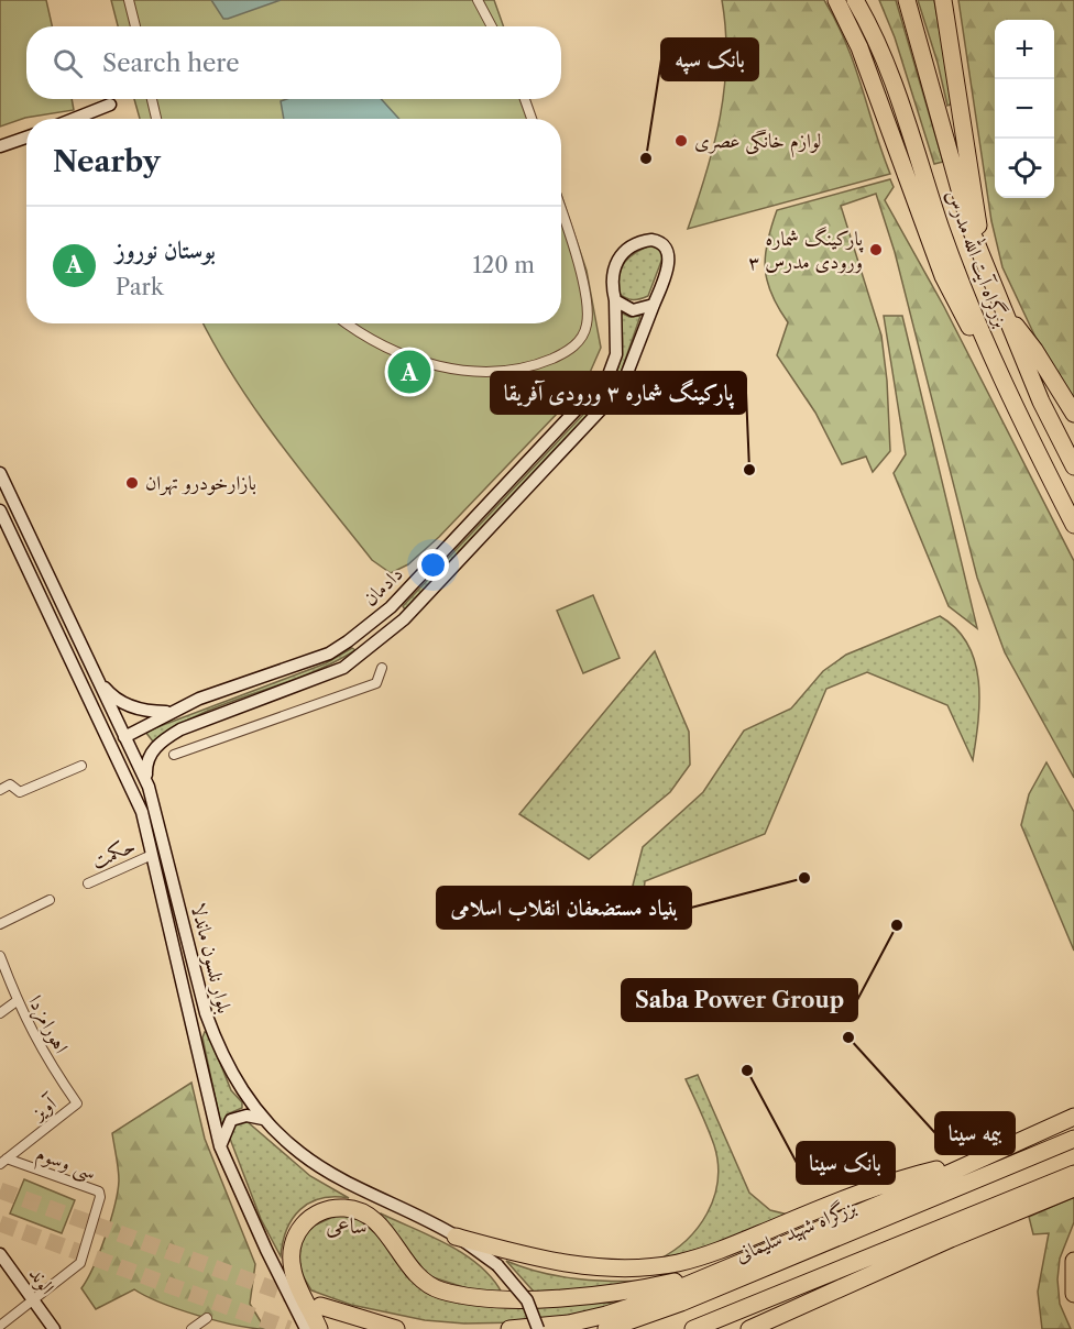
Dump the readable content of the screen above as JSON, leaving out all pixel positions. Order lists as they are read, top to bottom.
{
  "streets": {
    "highway": ["بزرگراه آیت الله مدرس", "بزرگراه شهید سلیمانی"],
    "main road": ["دادمان", "بلوار نلسون ماندلا", "الوند"],
    "street": [
      "حکمت",
      "اهورامزدا",
      "آویز",
      "سی وسوم"
    ]
  },
  "crossings": [
    ["دادمان", "بلوار نلسون ماندلا"],
    ["حکمت", "بلوار نلسون ماندلا"],
    ["اهورامزدا", "آویز"],
    ["آویز", "سی وسوم"],
    ["سی وسوم", "الوند"]
  ],
  "districts": ["ساعی"],
  "places": [
    "لوازم خانگی عصری",
    "بانک سپه",
    "پارکینگ شماره ۳ ورودی مدرس",
    "پارکینگ شماره ۳ ورودی آفریقا",
    "بازارخودرو تهران",
    "بنیاد مستضعفان انقلاب اسلامی",
    "Saba Power Group",
    "بیمه سینا",
    "بانک سینا"
  ],
  "page": {
    "map_buttons": ["+", "−"],
    "search": "Search here",
    "heading": "Nearby",
    "list": [
      {
        "mark": "A",
        "name": "بوستان نوروز",
        "note": "Park",
        "value": "120 m"
      }
    ],
    "pins": "A"
  }
}
